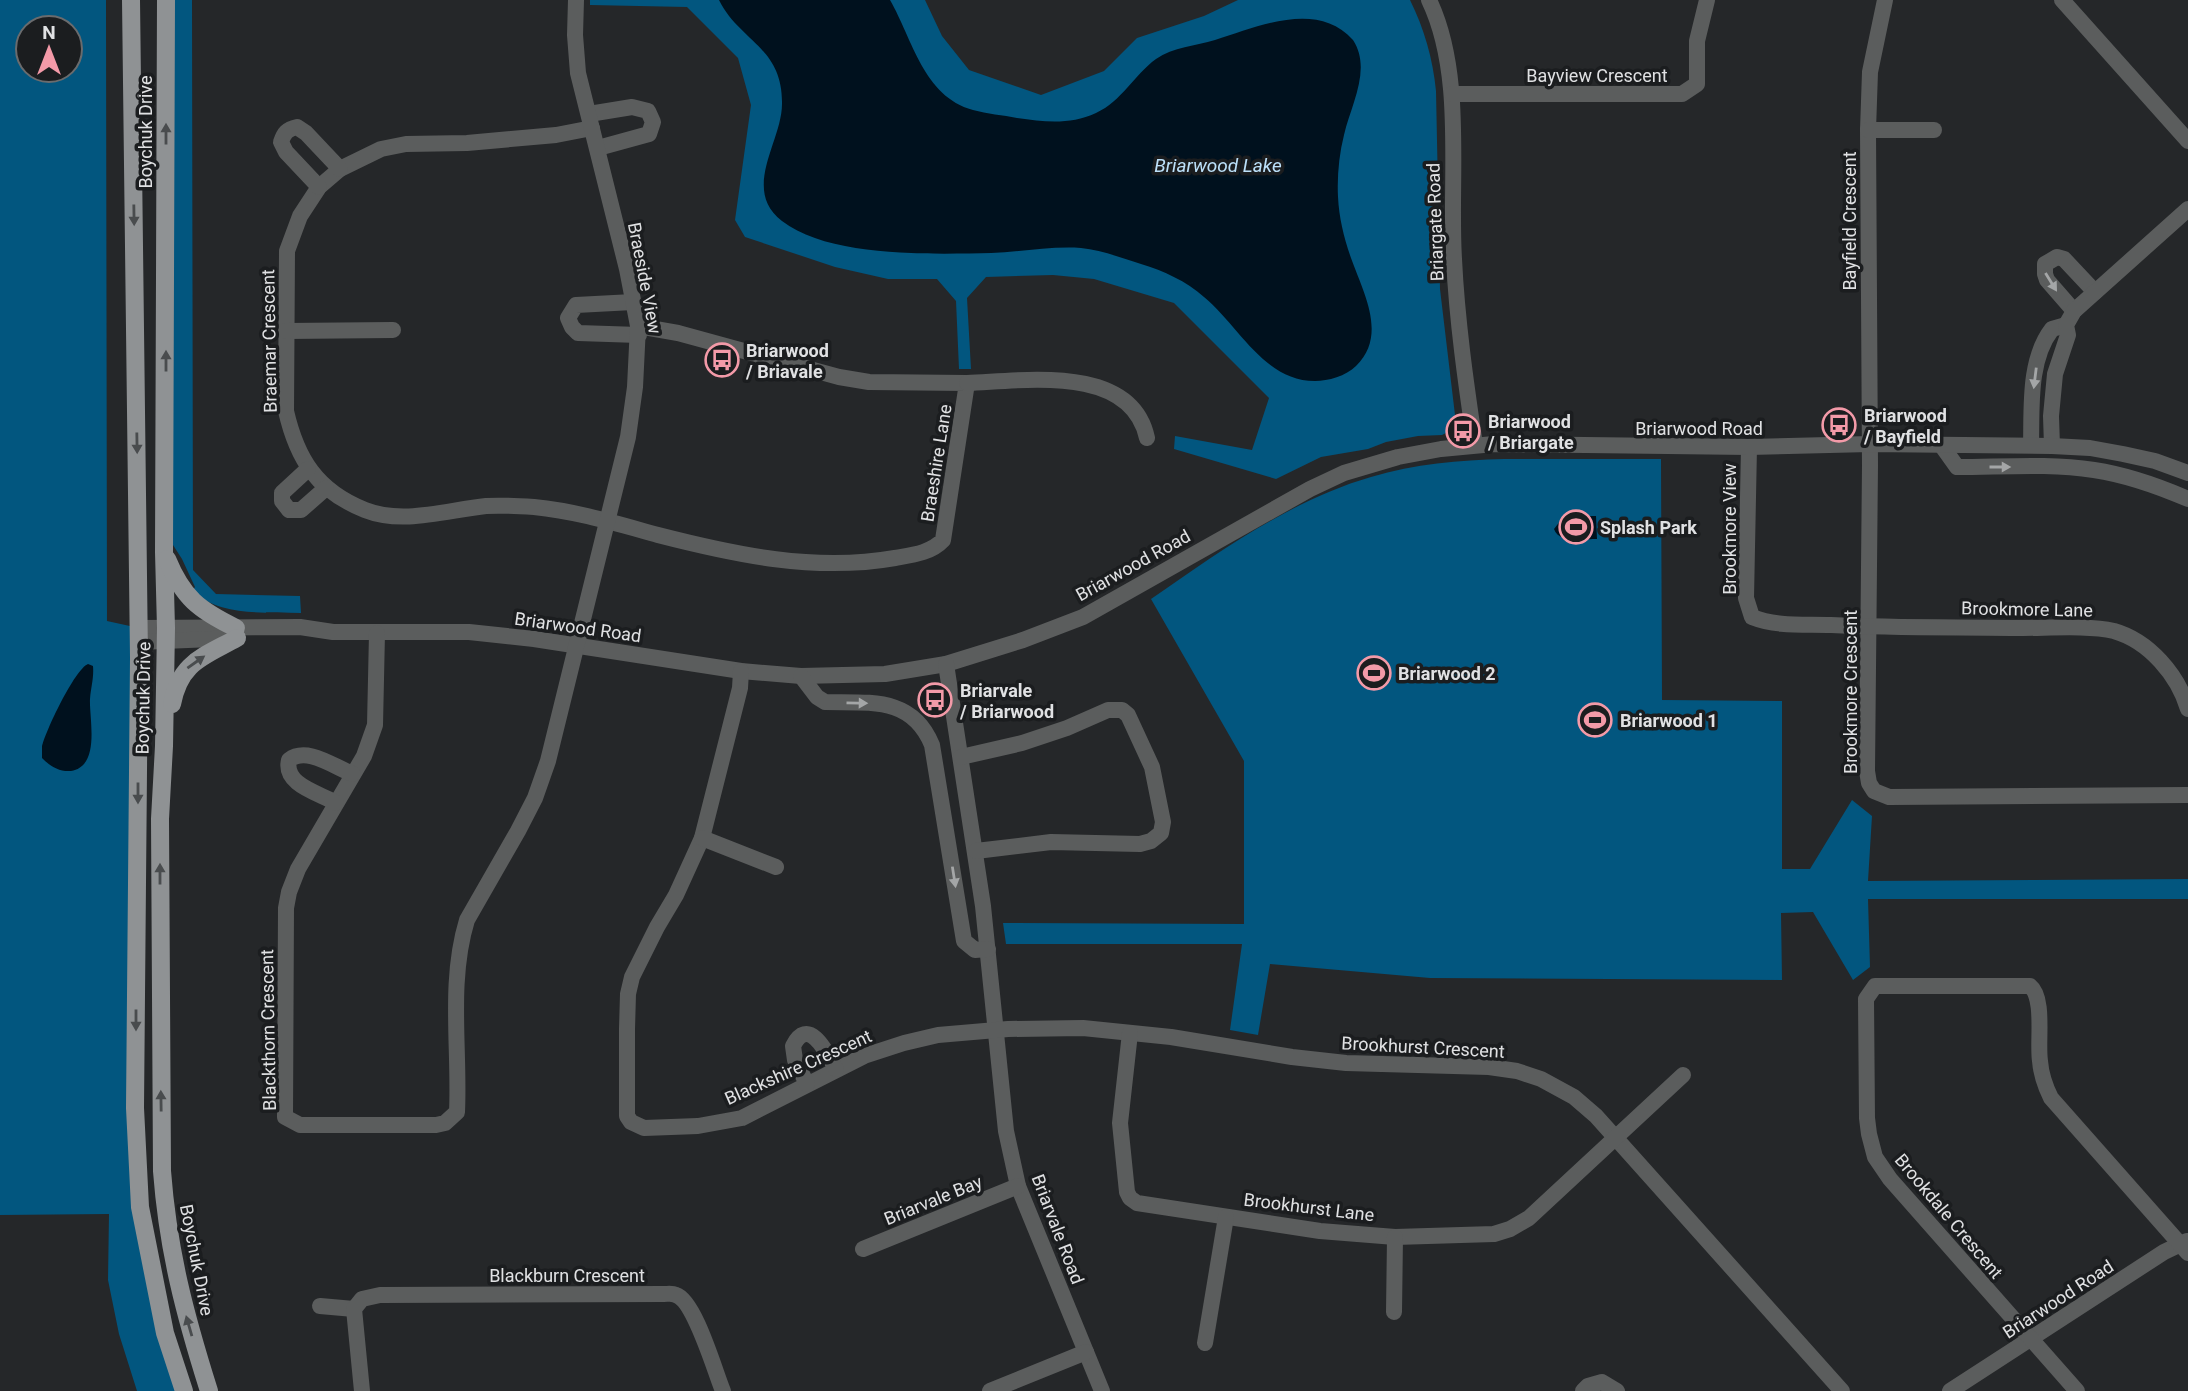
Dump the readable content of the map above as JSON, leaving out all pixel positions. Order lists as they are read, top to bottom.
{
  "streets": {
    "main road": ["Boychuk Drive"],
    "street": [
      "Bayview Crescent",
      "Bayfield Crescent",
      "Briargate Road",
      "Braeside View",
      "Braemar Crescent",
      "Briarwood Road",
      "Braeshire Lane",
      "Brookmore View",
      "Brookmore Lane",
      "Brookmore Crescent",
      "Blackthorn Crescent",
      "Brookhurst Crescent",
      "Blackshire Crescent",
      "Briarvale Bay",
      "Brookhurst Lane",
      "Brookdale Crescent",
      "Briarvale Road",
      "Blackburn Crescent"
    ]
  },
  "crossings": [
    ["Bayview Crescent", "Briargate Road"],
    ["Boychuk Drive", "Briarwood Road"],
    ["Bayfield Crescent", "Briarwood Road"],
    ["Bayfield Crescent", "Brookmore Crescent"],
    ["Briargate Road", "Briarwood Road"],
    ["Braeside View", "Braemar Crescent"],
    ["Braeside View", "Briarwood Road"],
    ["Braeside View", "Braeshire Lane"],
    ["Braeside View", "Blackthorn Crescent"],
    ["Braemar Crescent", "Braeshire Lane"],
    ["Briarwood Road", "Brookmore View"],
    ["Briarwood Road", "Brookmore Crescent"],
    ["Briarwood Road", "Blackthorn Crescent"],
    ["Briarwood Road", "Blackshire Crescent"],
    ["Briarwood Road", "Brookdale Crescent"],
    ["Briarwood Road", "Briarvale Road"],
    ["Brookmore View", "Brookmore Lane"],
    ["Brookmore View", "Brookmore Crescent"],
    ["Brookmore Lane", "Brookmore Crescent"],
    ["Brookhurst Crescent", "Blackshire Crescent"],
    ["Brookhurst Crescent", "Brookhurst Lane"],
    ["Brookhurst Crescent", "Briarvale Road"],
    ["Blackshire Crescent", "Briarvale Road"],
    ["Briarvale Bay", "Briarvale Road"]
  ],
  "water": ["Briarwood Lake"],
  "places": {
    "bus stop": [
      "Briarwood / Briavale",
      "Briarwood / Bayfield",
      "Briarwood / Briargate",
      "Briarvale / Briarwood"
    ],
    "sports": ["Splash Park", "Briarwood 2", "Briarwood 1"]
  },
  "north": "top"
}
